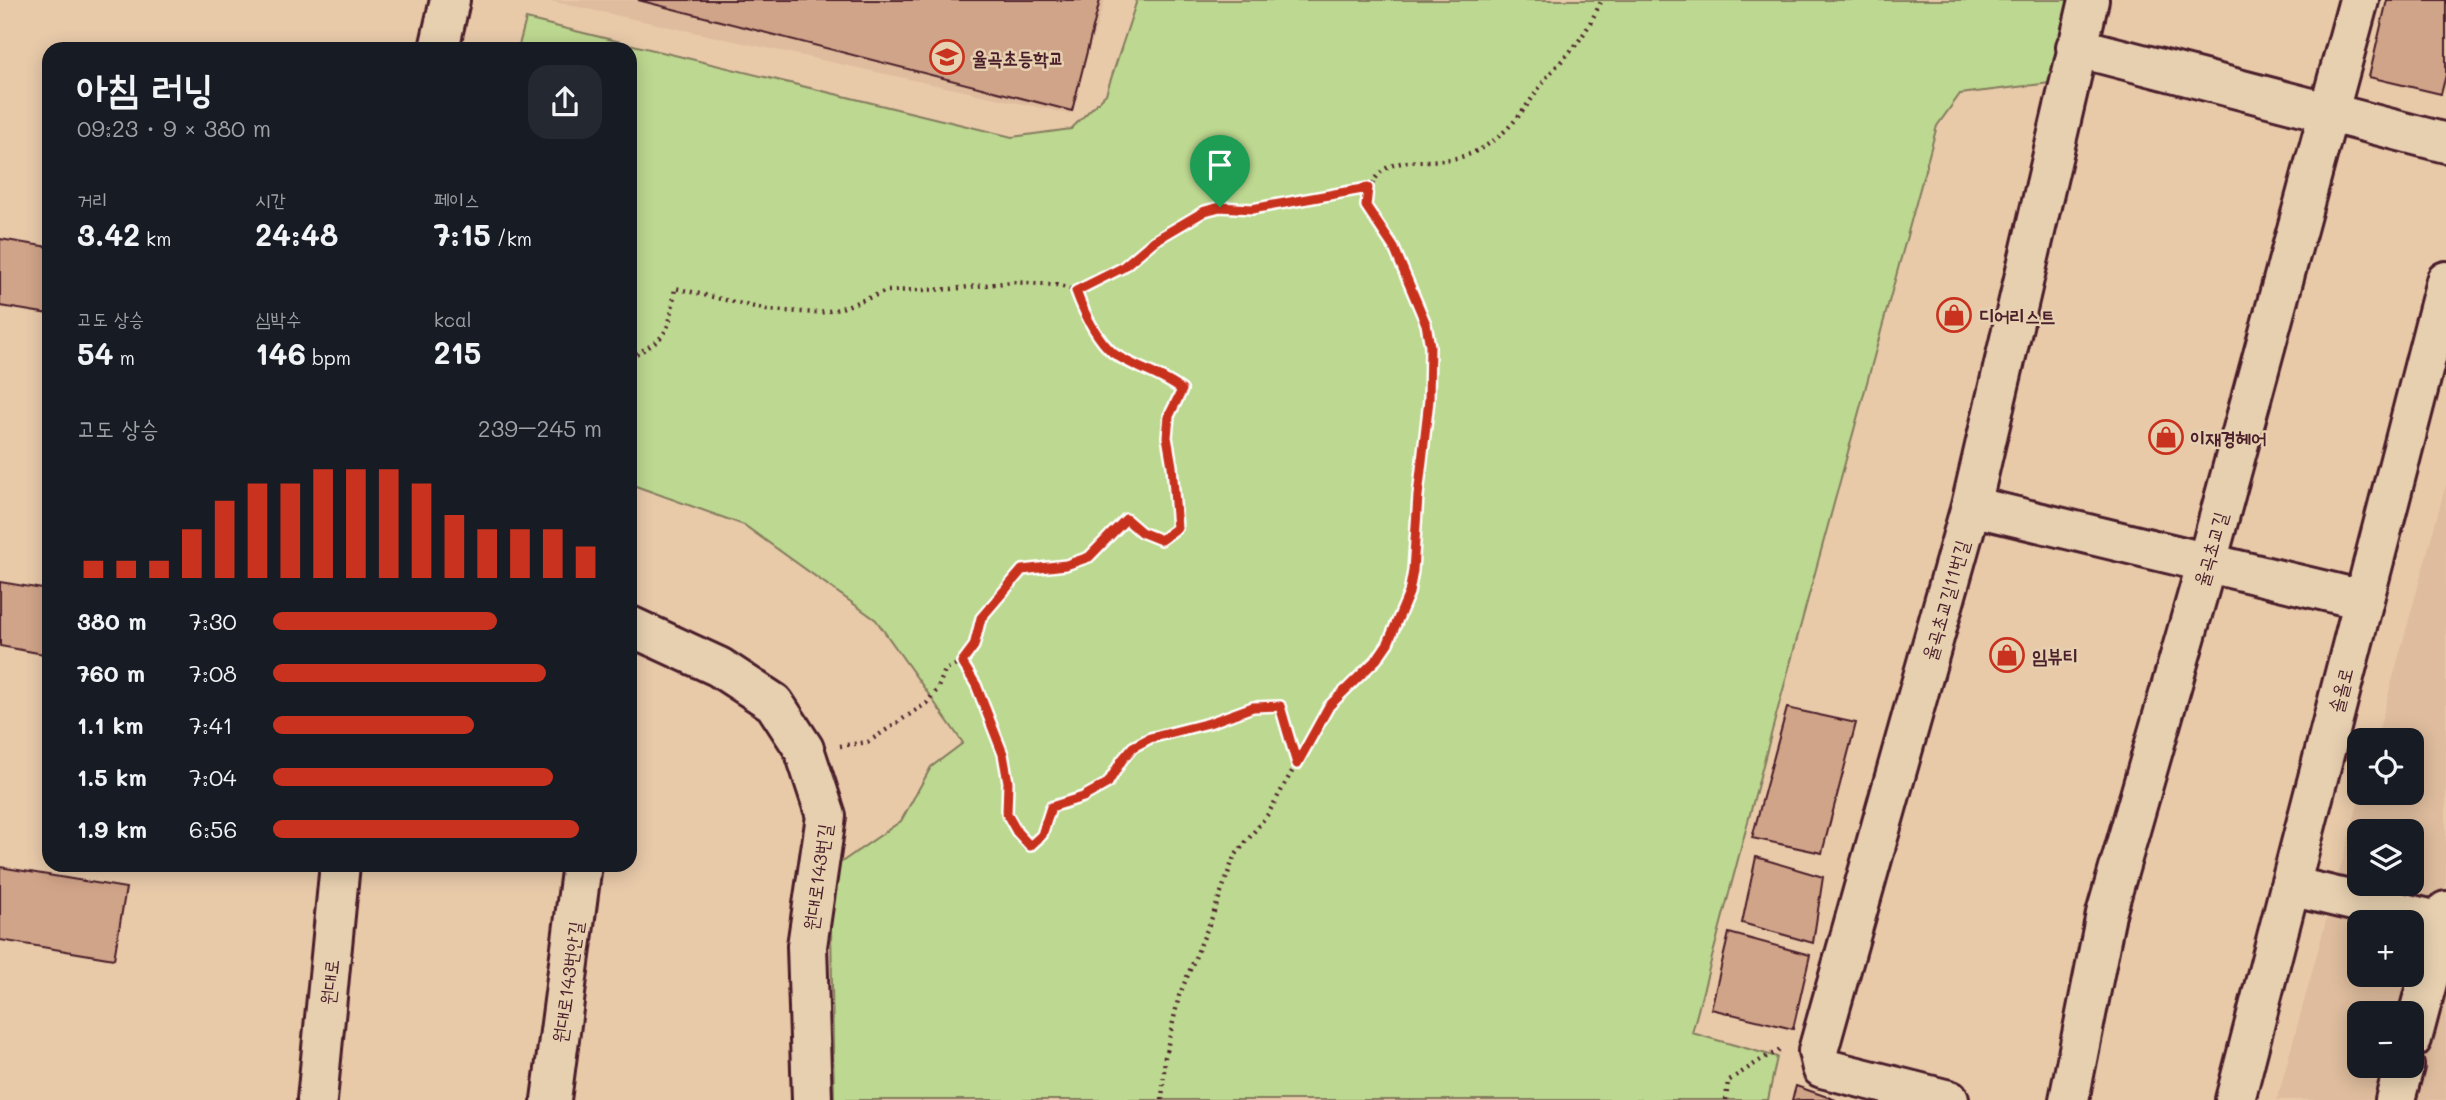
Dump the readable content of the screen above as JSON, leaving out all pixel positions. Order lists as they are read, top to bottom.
{
  "streets": {
    "street": [
      "율곡초교길",
      "율곡초교길11번길",
      "솔올로",
      "원대로143번길",
      "원대로",
      "원대로143번안길"
    ]
  },
  "places": {
    "school or university": ["율곡초등학교"],
    "shop": ["디어리스트", "이재경헤어", "임뷰티"]
  },
  "page": {
    "heading": ["아침 러닝", "09:23 · 9 × 380 m"],
    "stats": [
      ["거리", "3.42 km"],
      ["시간", "24:48"],
      ["페이스", "7:15 /km"],
      ["고도 상승", "54 m"],
      ["심박수", "146 bpm"],
      ["kcal", "215"]
    ],
    "chart": ["고도 상승", "239–245 m"],
    "list": [
      {
        "name": "380 m",
        "note": "7:30"
      },
      {
        "name": "760 m",
        "note": "7:08"
      },
      {
        "name": "1.1 km",
        "note": "7:41"
      },
      {
        "name": "1.5 km",
        "note": "7:04"
      },
      {
        "name": "1.9 km",
        "note": "6:56"
      }
    ],
    "map_buttons": ["+", "−"]
  }
}
